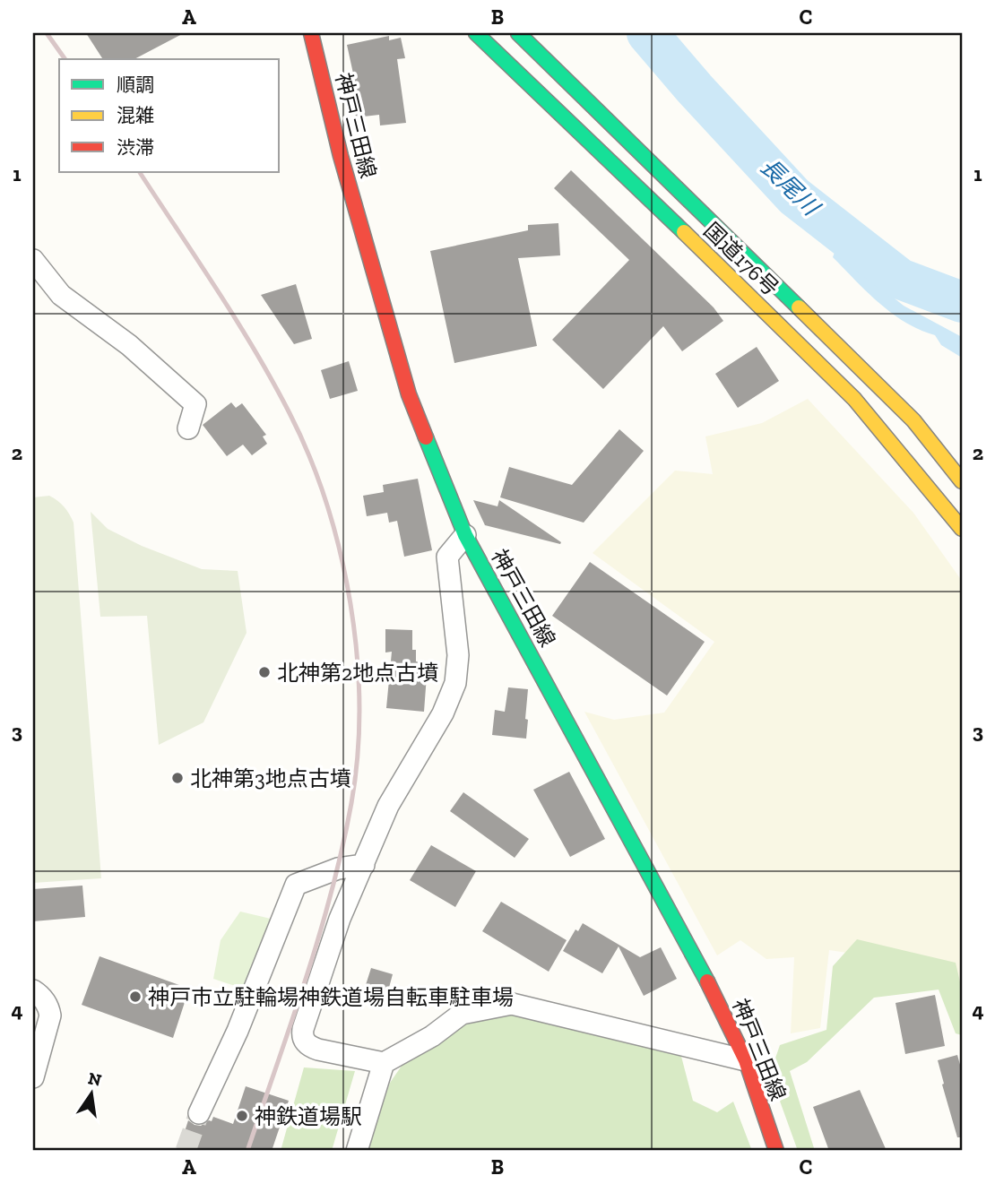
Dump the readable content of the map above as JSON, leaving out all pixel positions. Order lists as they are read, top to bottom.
{
  "streets": {
    "main road": ["神戸三田線", "国道176号"]
  },
  "water": ["長尾川"],
  "places": [
    "北神第2地点古墳",
    "北神第3地点古墳",
    "神戸市立駐輪場神鉄道場自転車駐車場",
    "神鉄道場駅"
  ],
  "legend": ["順調", "混雑", "渋滞"],
  "north": "top",
  "grid": {
    "columns": ["A", "B", "C"],
    "rows": [
      "1",
      "2",
      "3",
      "4"
    ]
  }
}
